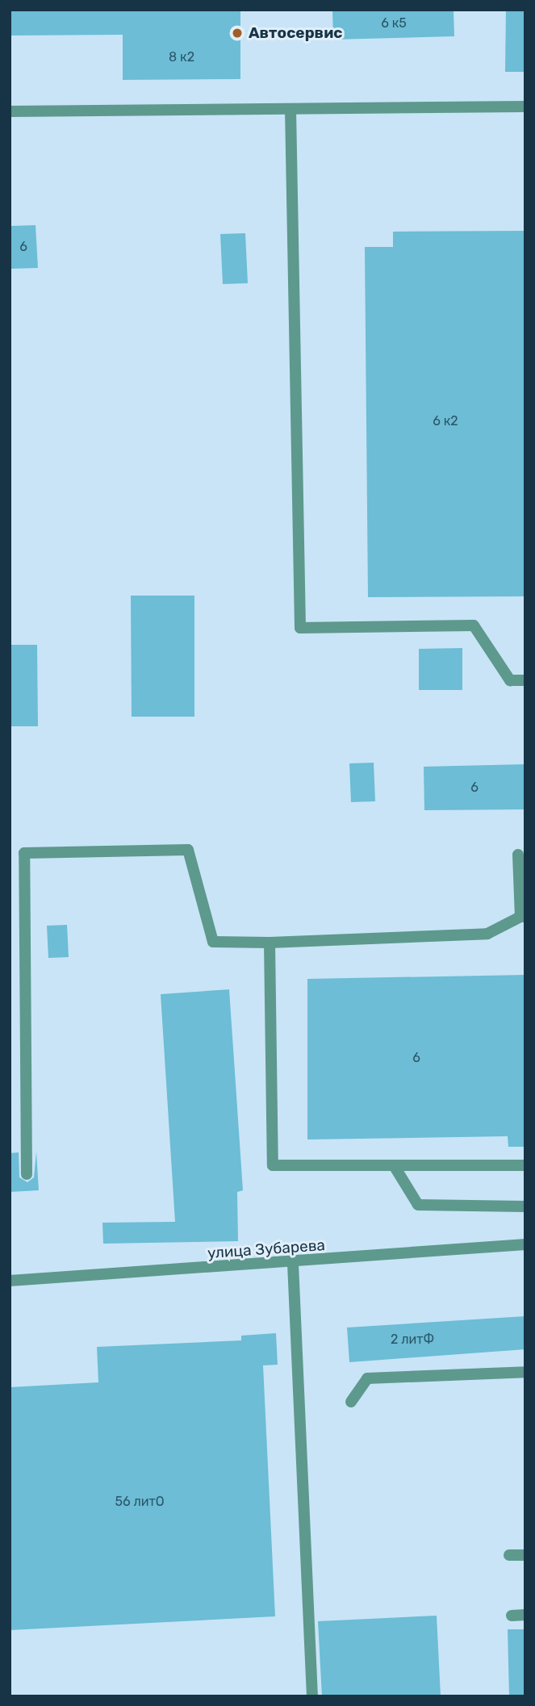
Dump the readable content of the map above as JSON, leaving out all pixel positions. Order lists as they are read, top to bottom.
{
  "streets": {
    "street": ["улица Зубарева"]
  },
  "places": ["Автосервис"],
  "house_numbers": [
    "6 к5",
    "8 к2",
    "6",
    "6 к2",
    "6",
    "6",
    "2 литФ",
    "56 литО"
  ]
}
